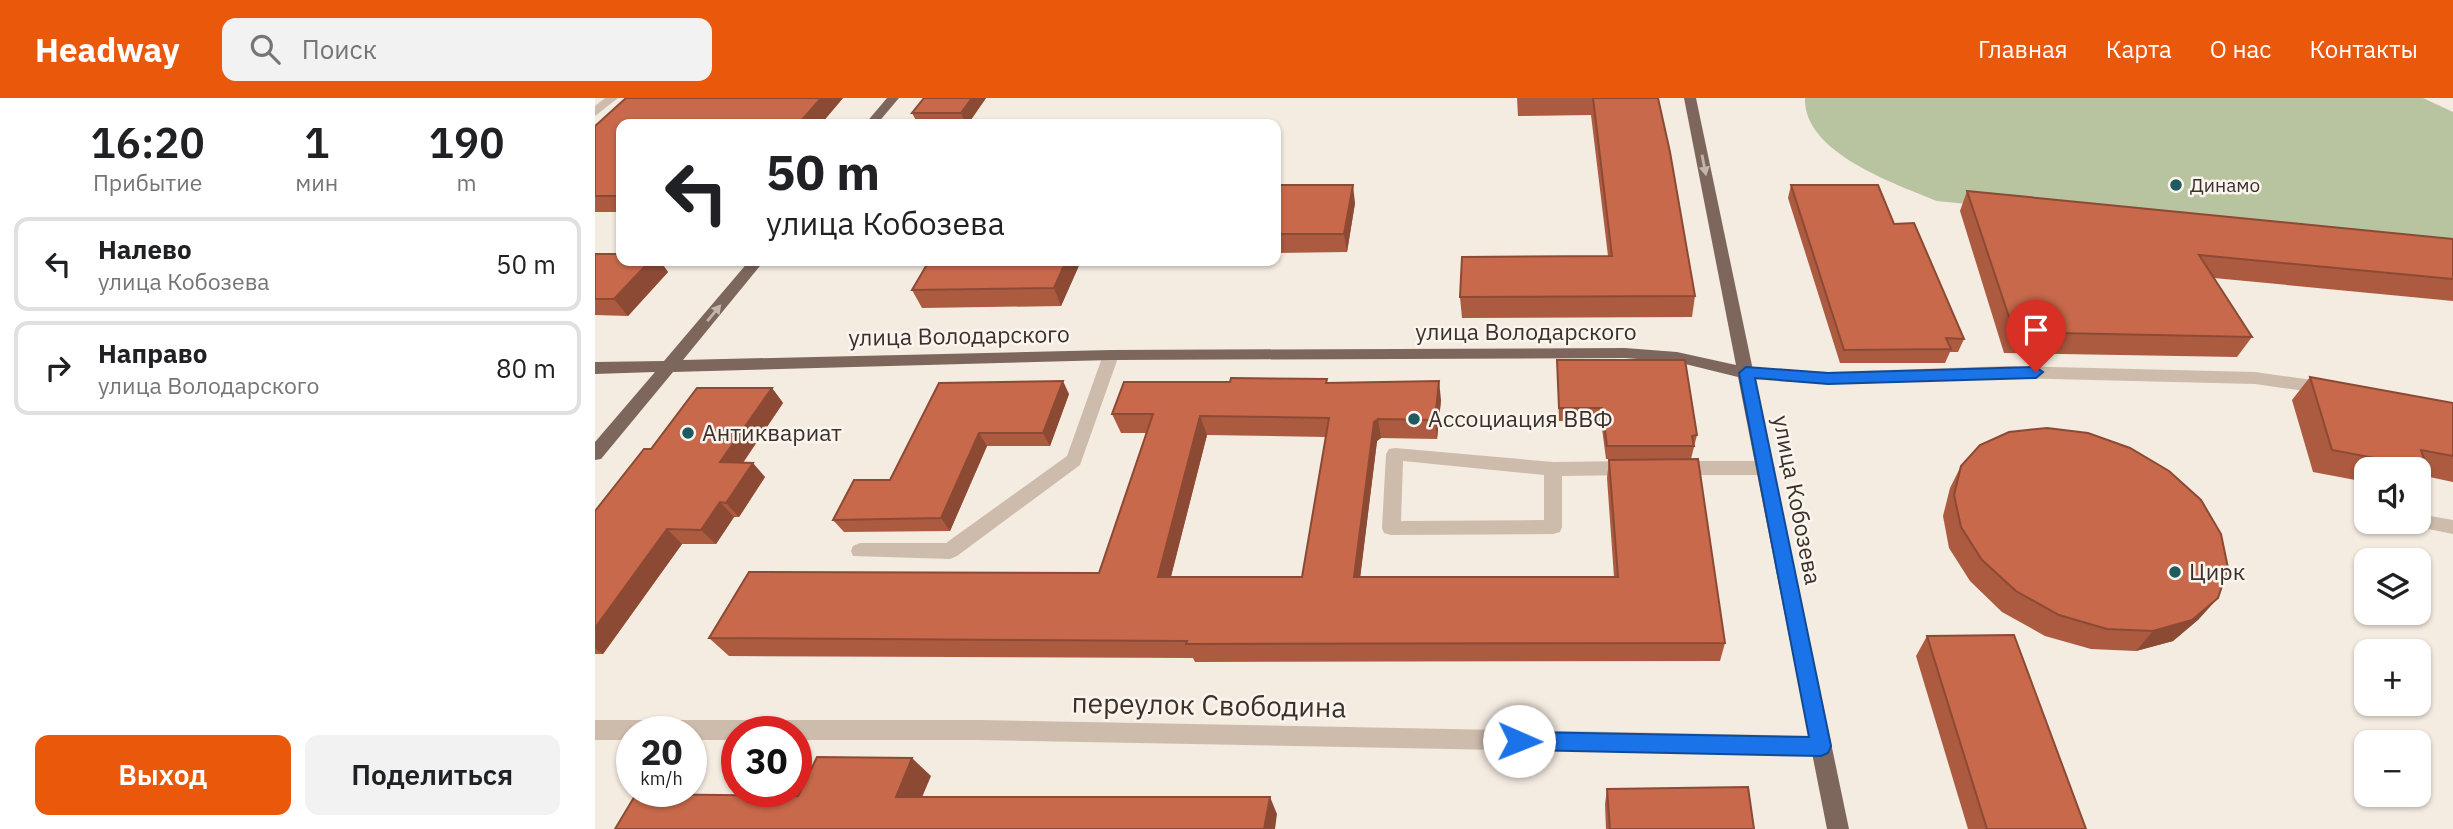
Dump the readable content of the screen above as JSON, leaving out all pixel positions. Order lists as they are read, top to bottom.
{
  "streets": {
    "main road": ["улица Володарского", "улица Кобозева"],
    "street": ["переулок Свободина"]
  },
  "crossings": [
    ["улица Володарского", "улица Кобозева"],
    ["улица Кобозева", "переулок Свободина"]
  ],
  "one_way": ["улица Кобозева"],
  "places": [
    "Динамо",
    "Ассоциация ВВФ",
    "Антиквариат",
    "Цирк"
  ],
  "page": {
    "header": "Headway",
    "search": "Поиск",
    "nav": [
      "Главная",
      "Карта",
      "О нас",
      "Контакты"
    ],
    "eta": [
      "16:20",
      "Прибытие",
      "1",
      "мин",
      "190",
      "m"
    ],
    "turn": ["50 m", "улица Кобозева"],
    "list": [
      {
        "name": "Налево",
        "note": "улица Кобозева",
        "value": "50 m"
      },
      {
        "name": "Направо",
        "note": "улица Володарского",
        "value": "80 m"
      }
    ],
    "map_buttons": ["+", "−"],
    "speed": "20 km/h",
    "limit": "30",
    "buttons": ["Выход", "Поделиться"]
  }
}
